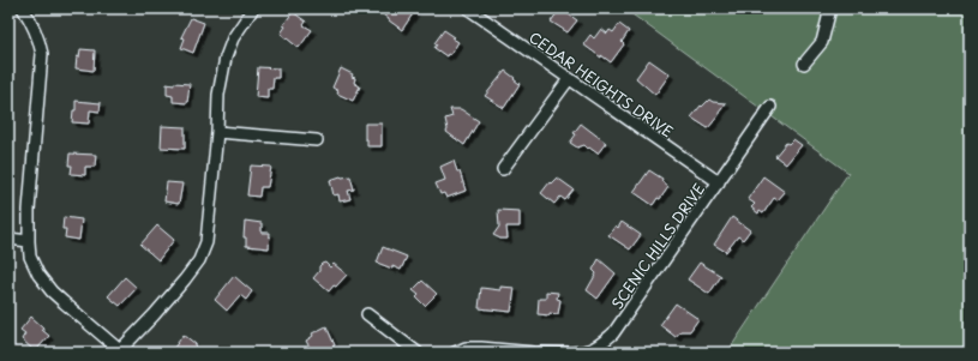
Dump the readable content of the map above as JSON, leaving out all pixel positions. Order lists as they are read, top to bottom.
{
  "streets": {
    "street": ["CEDAR HEIGHTS DRIVE", "SCENIC HILLS DRIVE"]
  },
  "crossings": [
    ["CEDAR HEIGHTS DRIVE", "SCENIC HILLS DRIVE"]
  ]
}
